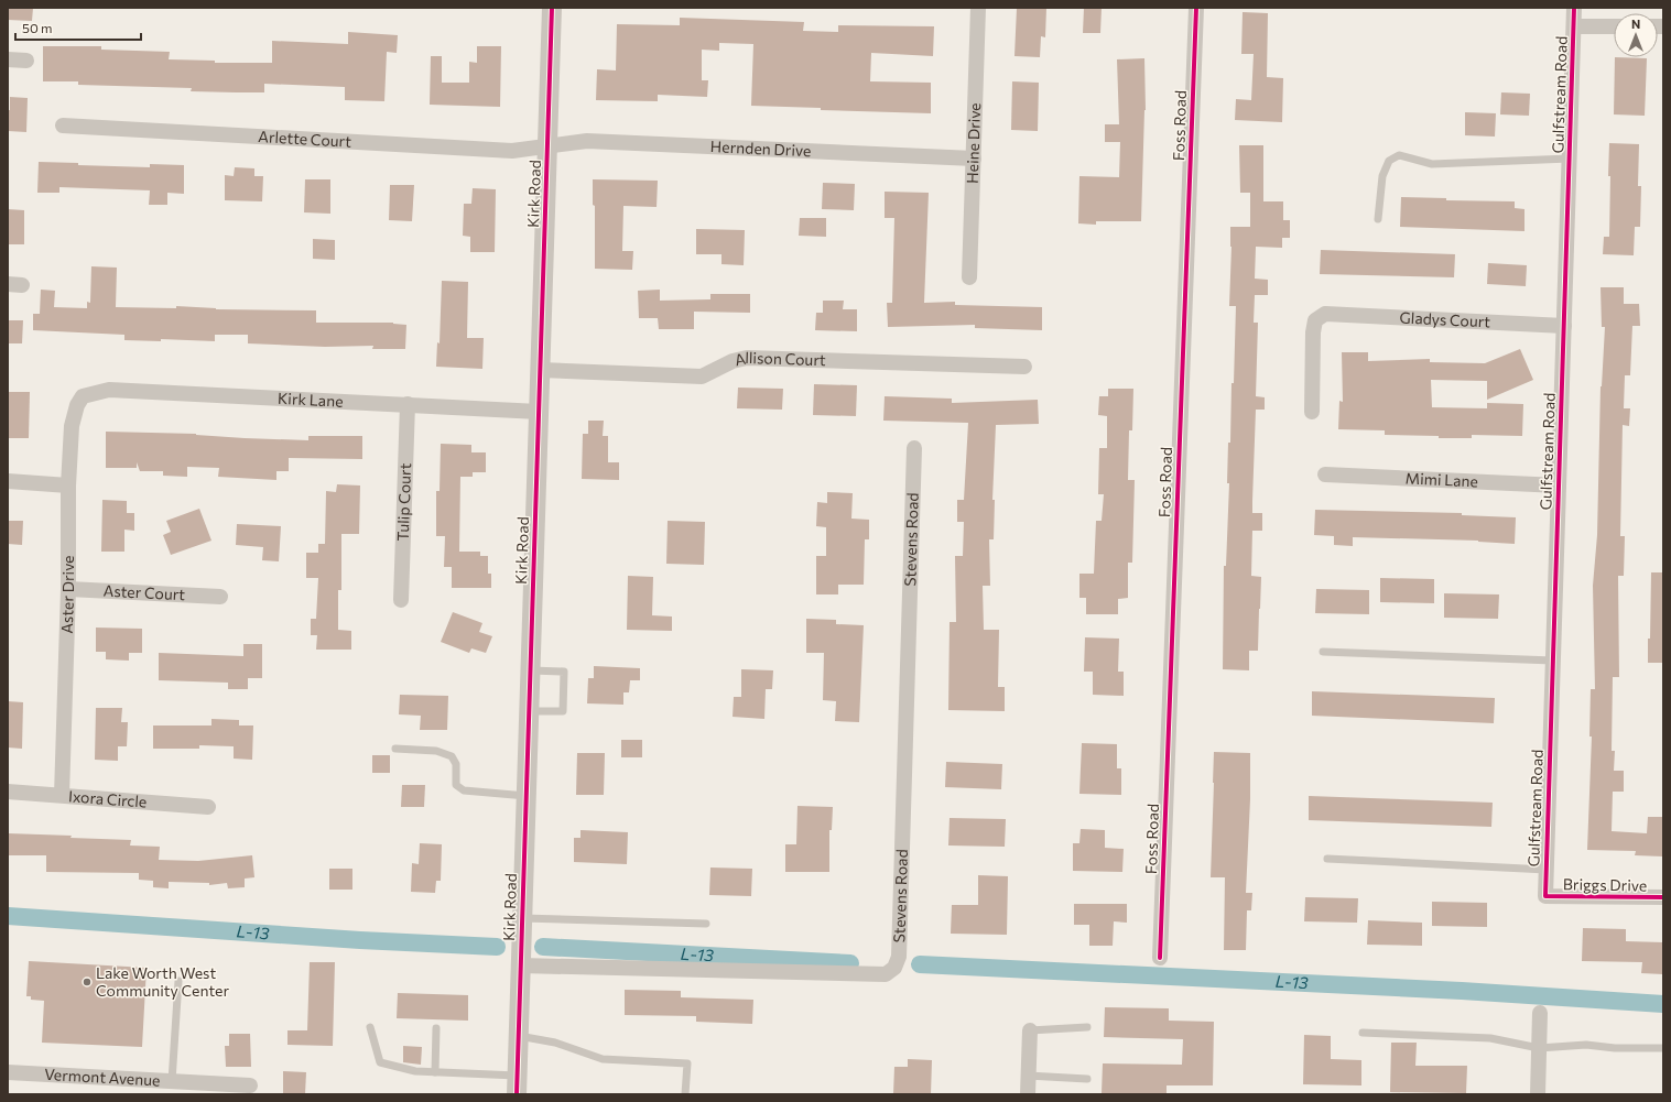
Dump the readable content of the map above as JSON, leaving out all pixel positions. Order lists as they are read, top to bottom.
{
  "streets": {
    "street": [
      "Gulfstream Road",
      "Foss Road",
      "Arlette Court",
      "Heine Drive",
      "Hernden Drive",
      "Kirk Road",
      "Gladys Court",
      "Allison Court",
      "Kirk Lane",
      "Mimi Lane",
      "Tulip Court",
      "Stevens Road",
      "Aster Court",
      "Aster Drive",
      "Ixora Circle",
      "Briggs Drive",
      "Vermont Avenue"
    ]
  },
  "crossings": [
    ["Gulfstream Road", "Gladys Court"],
    ["Gulfstream Road", "Mimi Lane"],
    ["Gulfstream Road", "Briggs Drive"],
    ["Arlette Court", "Hernden Drive"],
    ["Arlette Court", "Kirk Road"],
    ["Heine Drive", "Hernden Drive"],
    ["Hernden Drive", "Kirk Road"],
    ["Kirk Road", "Allison Court"],
    ["Kirk Road", "Kirk Lane"],
    ["Kirk Road", "Stevens Road"],
    ["Kirk Lane", "Tulip Court"],
    ["Kirk Lane", "Aster Drive"],
    ["Aster Court", "Aster Drive"],
    ["Aster Drive", "Ixora Circle"]
  ],
  "water": ["L-13"],
  "places": ["Lake Worth West Community Center"],
  "scale_bar": "50 m",
  "north": "top"
}
